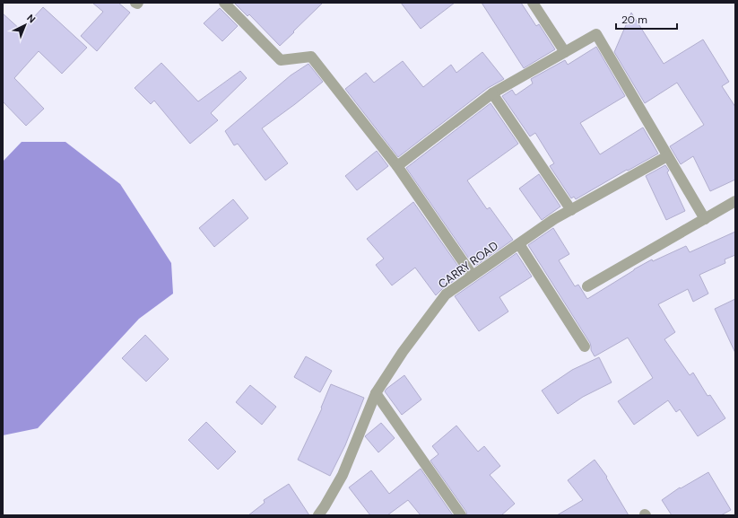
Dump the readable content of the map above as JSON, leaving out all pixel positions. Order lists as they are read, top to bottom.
{
  "streets": {
    "street": ["CARRY ROAD"]
  },
  "scale_bar": "20 m",
  "north": "top right"
}
